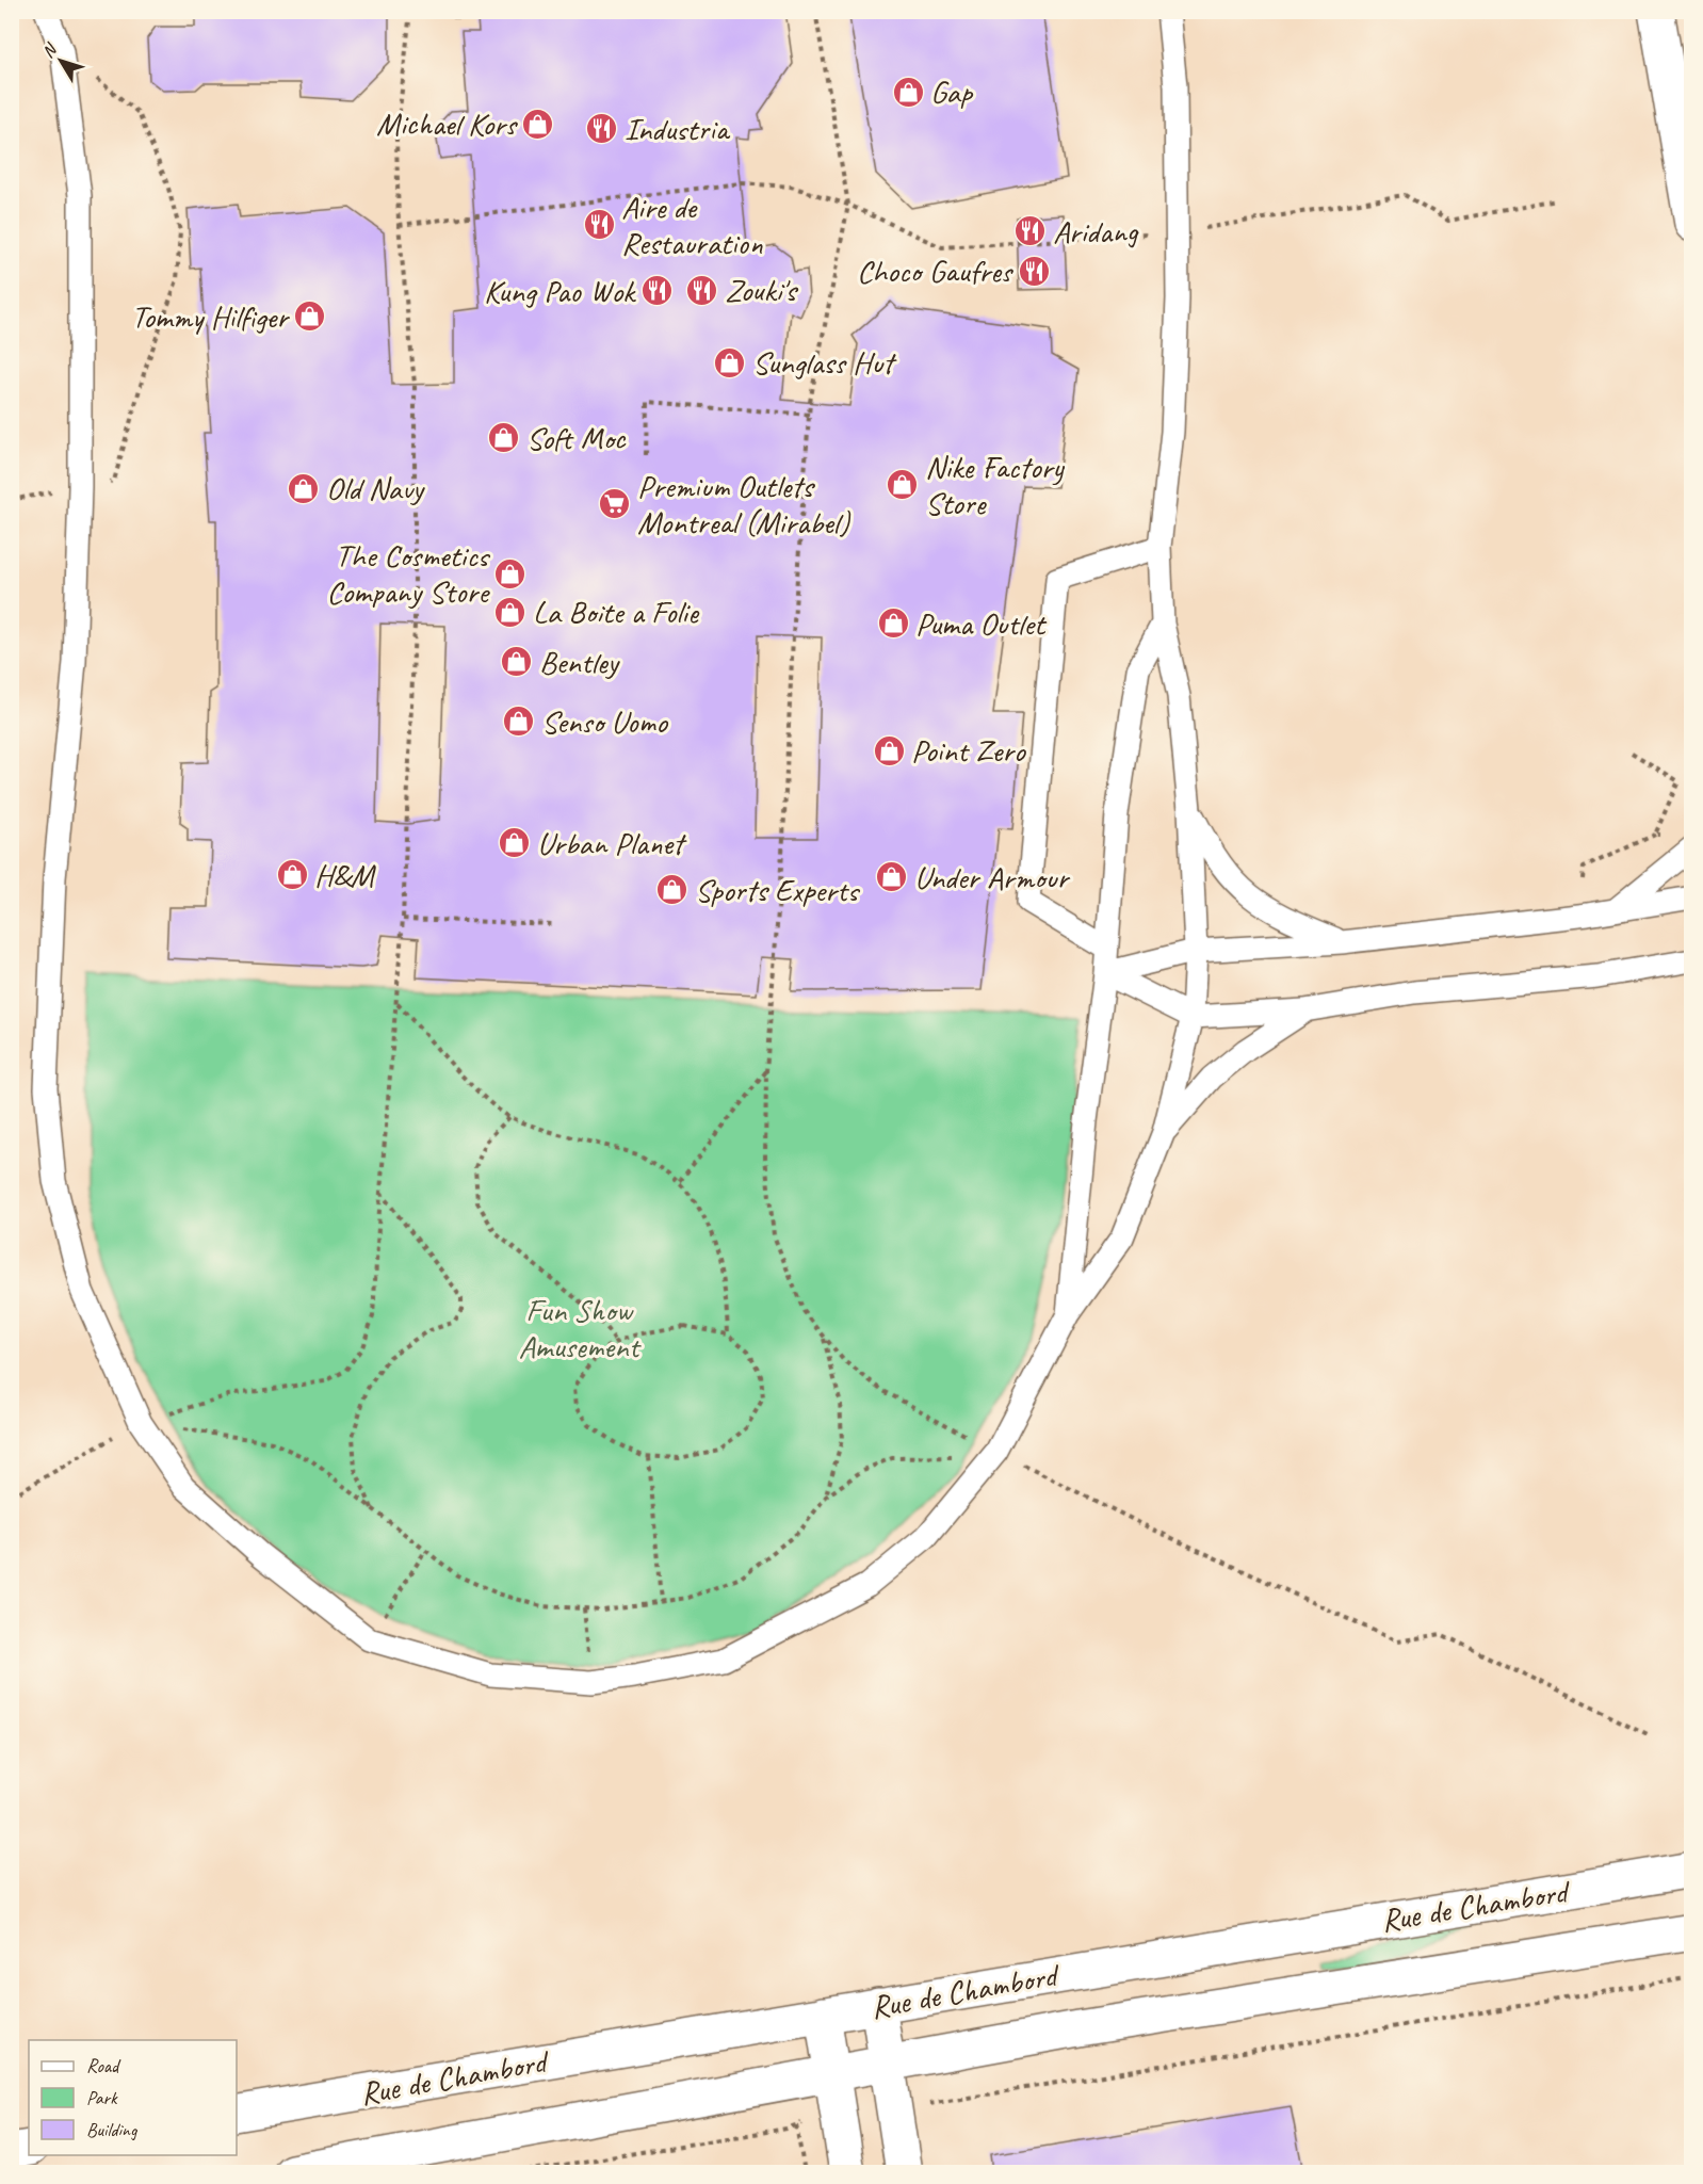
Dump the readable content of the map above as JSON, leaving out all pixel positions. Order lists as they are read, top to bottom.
{
  "streets": {
    "street": ["Rue de Chambord"]
  },
  "parks": ["Fun Show Amusement"],
  "places": {
    "shop": [
      "Gap",
      "Michael Kors",
      "Tommy Hilfiger",
      "Sunglass Hut",
      "Soft Moc",
      "Nike Factory Store",
      "Old Navy",
      "The Cosmetics Company Store",
      "La Boite a Folie",
      "Puma Outlet",
      "Bentley",
      "Senso Uomo",
      "Point Zero",
      "Urban Planet",
      "H&M",
      "Under Armour",
      "Sports Experts"
    ],
    "restaurant": [
      "Industria",
      "Aire de Restauration",
      "Aridang",
      "Choco Gaufres",
      "Zouki's",
      "Kung Pao Wok"
    ],
    "supermarket": ["Premium Outlets Montreal (Mirabel)"]
  },
  "legend": ["Road", "Park", "Building"],
  "north": "top left"
}
